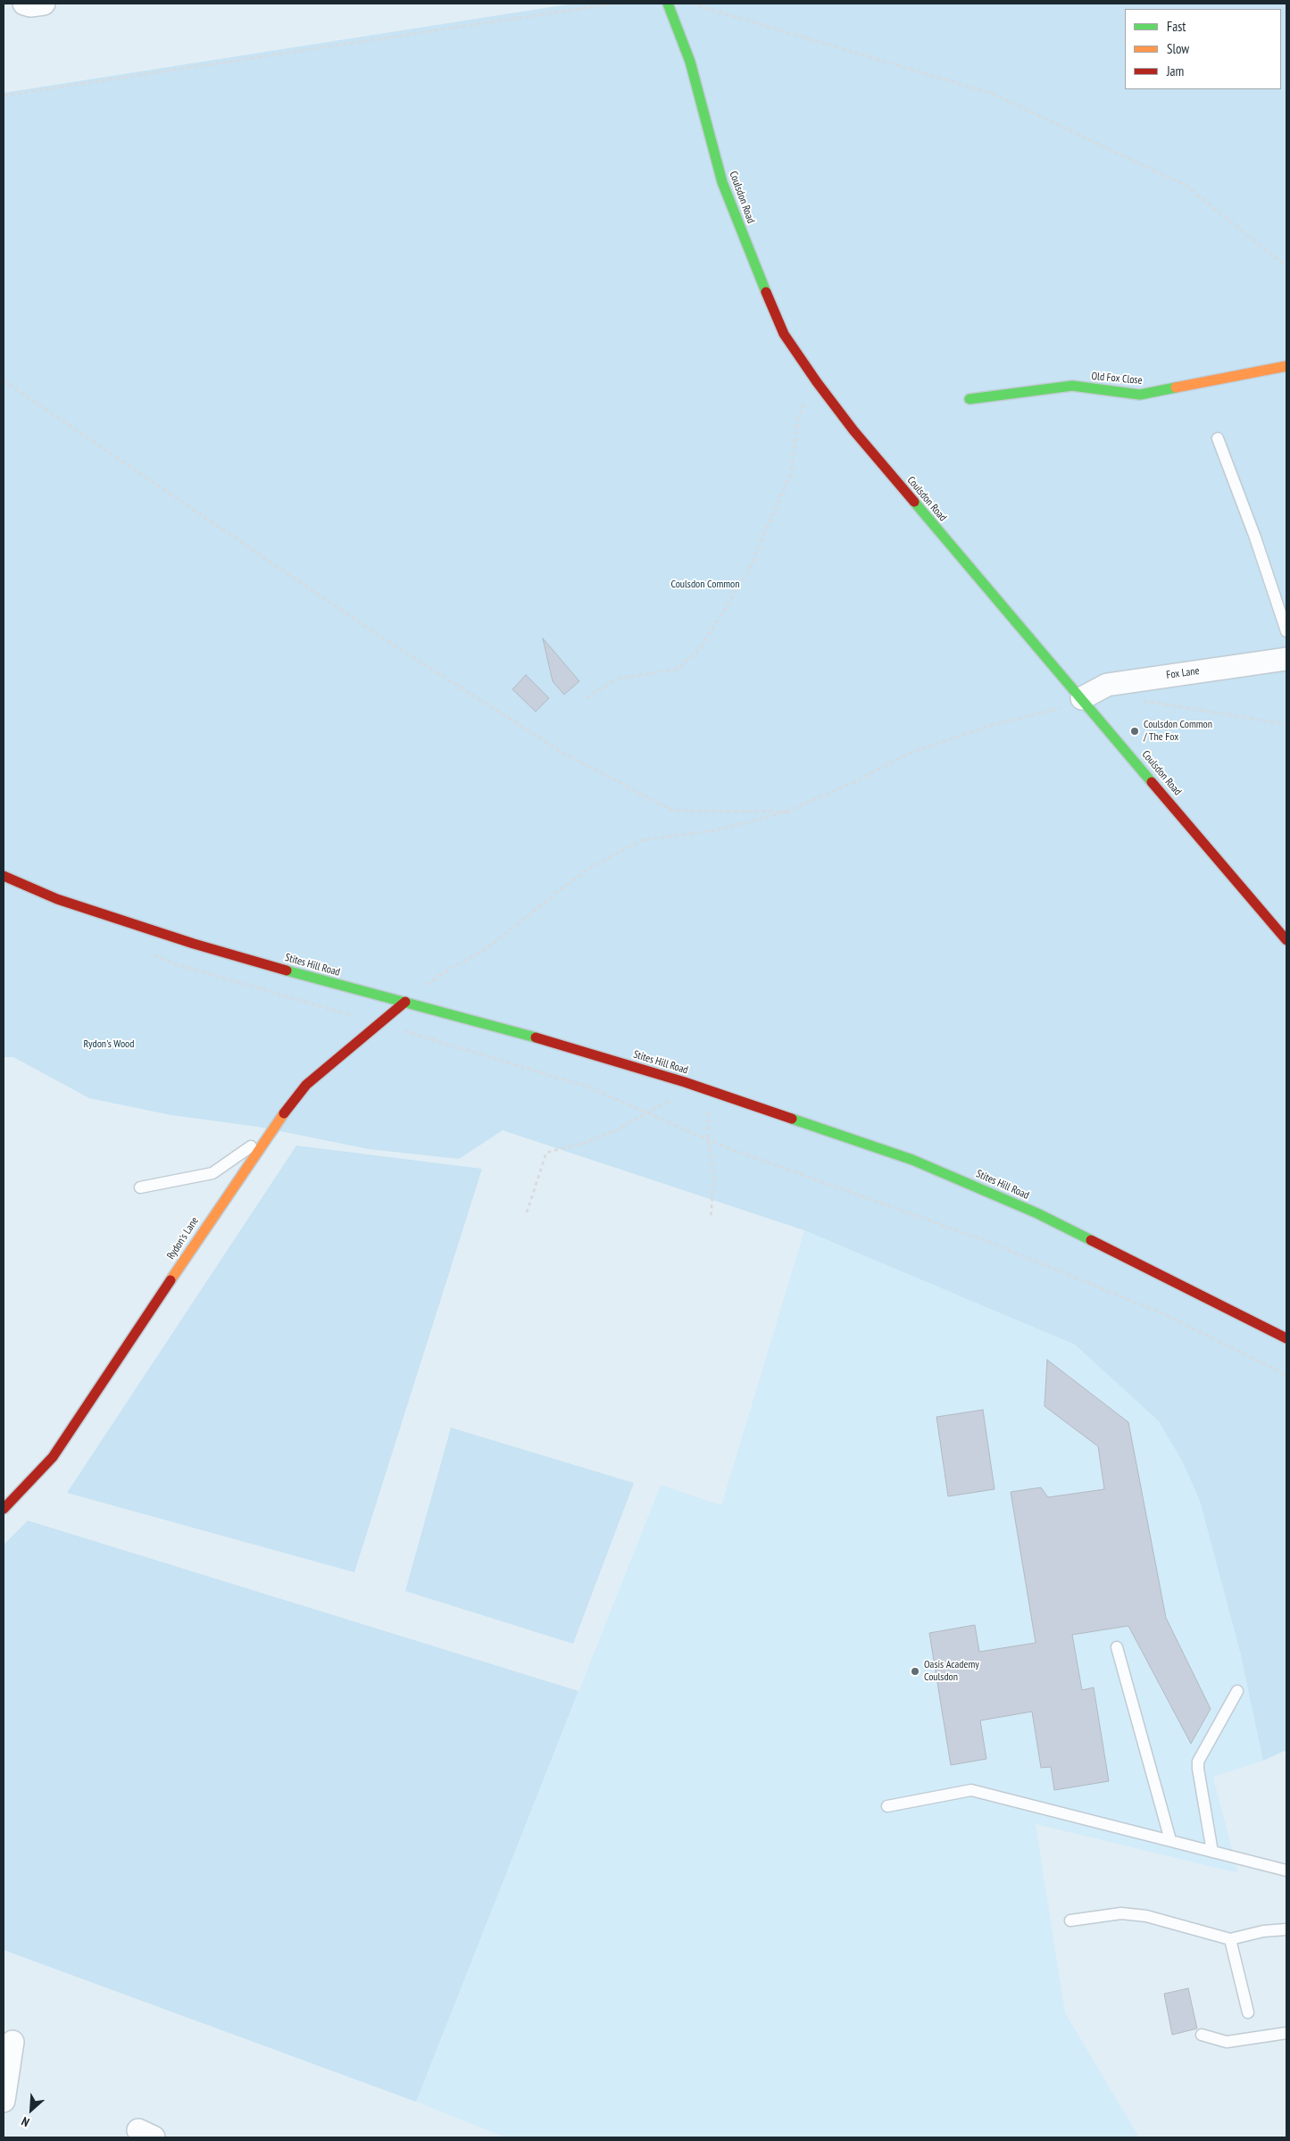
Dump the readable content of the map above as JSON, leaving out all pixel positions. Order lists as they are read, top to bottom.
{
  "streets": {
    "street": [
      "Coulsdon Road",
      "Old Fox Close",
      "Fox Lane",
      "Stites Hill Road",
      "Rydon's Lane"
    ]
  },
  "crossings": [
    ["Coulsdon Road", "Fox Lane"],
    ["Stites Hill Road", "Rydon's Lane"]
  ],
  "parks": ["Coulsdon Common", "Rydon's Wood"],
  "places": ["Coulsdon Common / The Fox", "Oasis Academy Coulsdon"],
  "legend": ["Fast", "Slow", "Jam"],
  "north": "bottom left"
}
